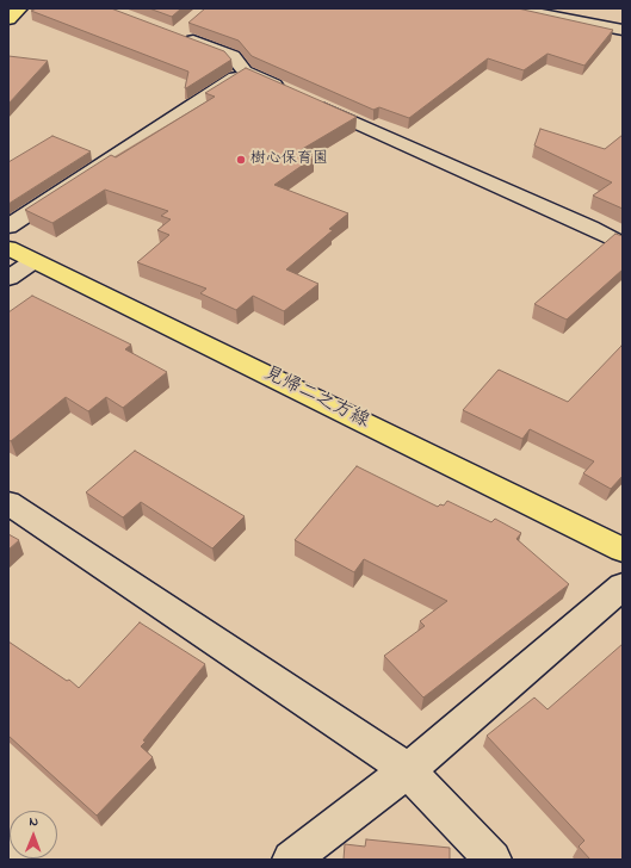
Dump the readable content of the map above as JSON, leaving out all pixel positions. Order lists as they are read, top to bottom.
{
  "streets": {
    "main road": ["見帰二之方線"]
  },
  "places": ["樹心保育園"],
  "north": "top"
}
